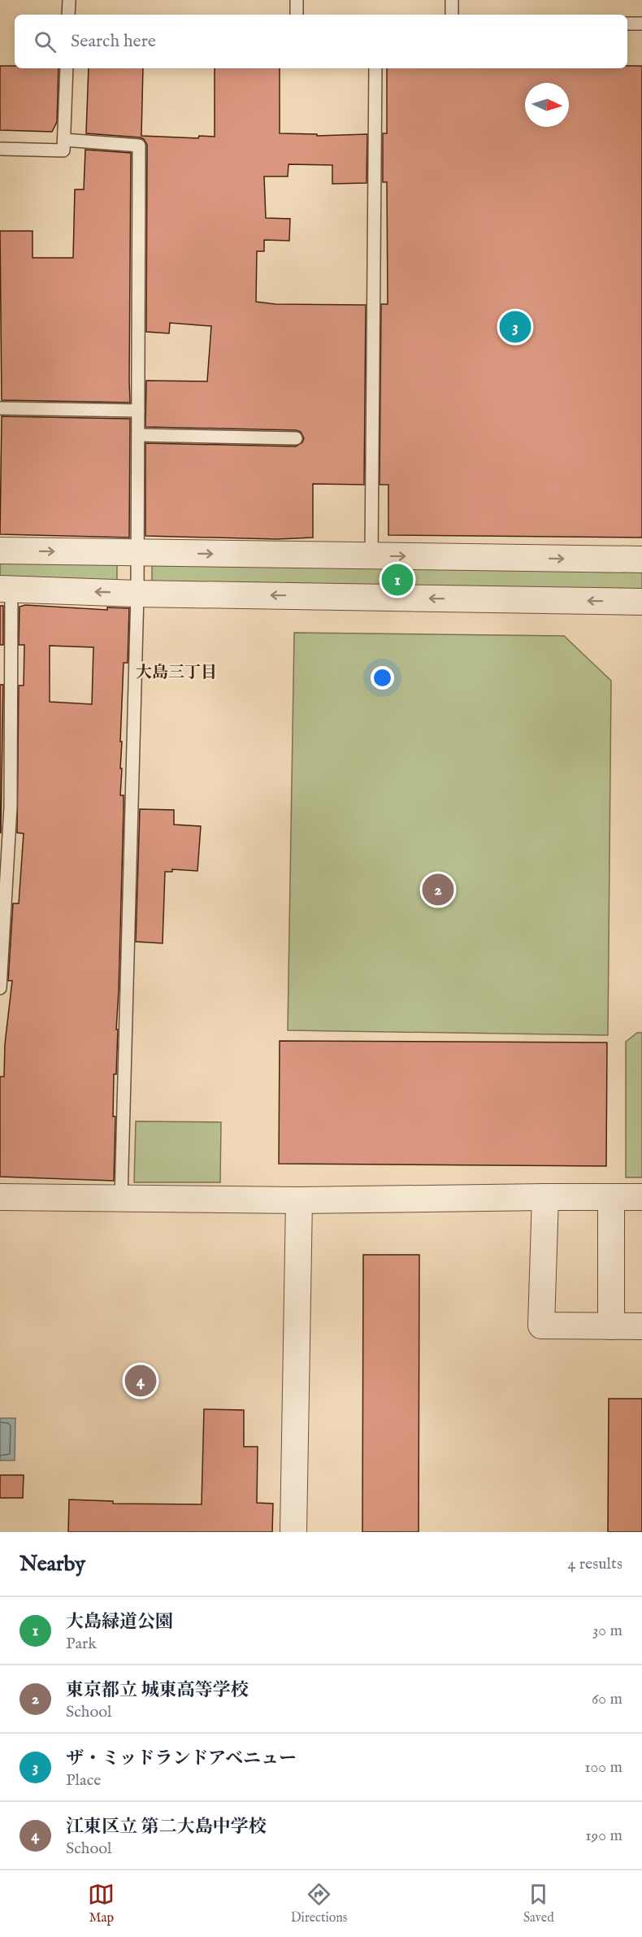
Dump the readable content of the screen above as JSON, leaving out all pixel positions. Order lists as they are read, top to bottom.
{
  "districts": ["大島三丁目"],
  "north": "right",
  "page": {
    "search": "Search here",
    "pins": [
      "3",
      "1",
      "2",
      "4"
    ],
    "heading": ["Nearby", "4 results"],
    "list": [
      {
        "mark": "1",
        "name": "大島緑道公園",
        "note": "Park",
        "value": "30 m"
      },
      {
        "mark": "2",
        "name": "東京都立 城東高等学校",
        "note": "School",
        "value": "60 m"
      },
      {
        "mark": "3",
        "name": "ザ・ミッドランドアベニュー",
        "note": "Place",
        "value": "100 m"
      },
      {
        "mark": "4",
        "name": "江東区立 第二大島中学校",
        "note": "School",
        "value": "190 m"
      }
    ],
    "nav": ["Map", "Directions", "Saved"]
  }
}
